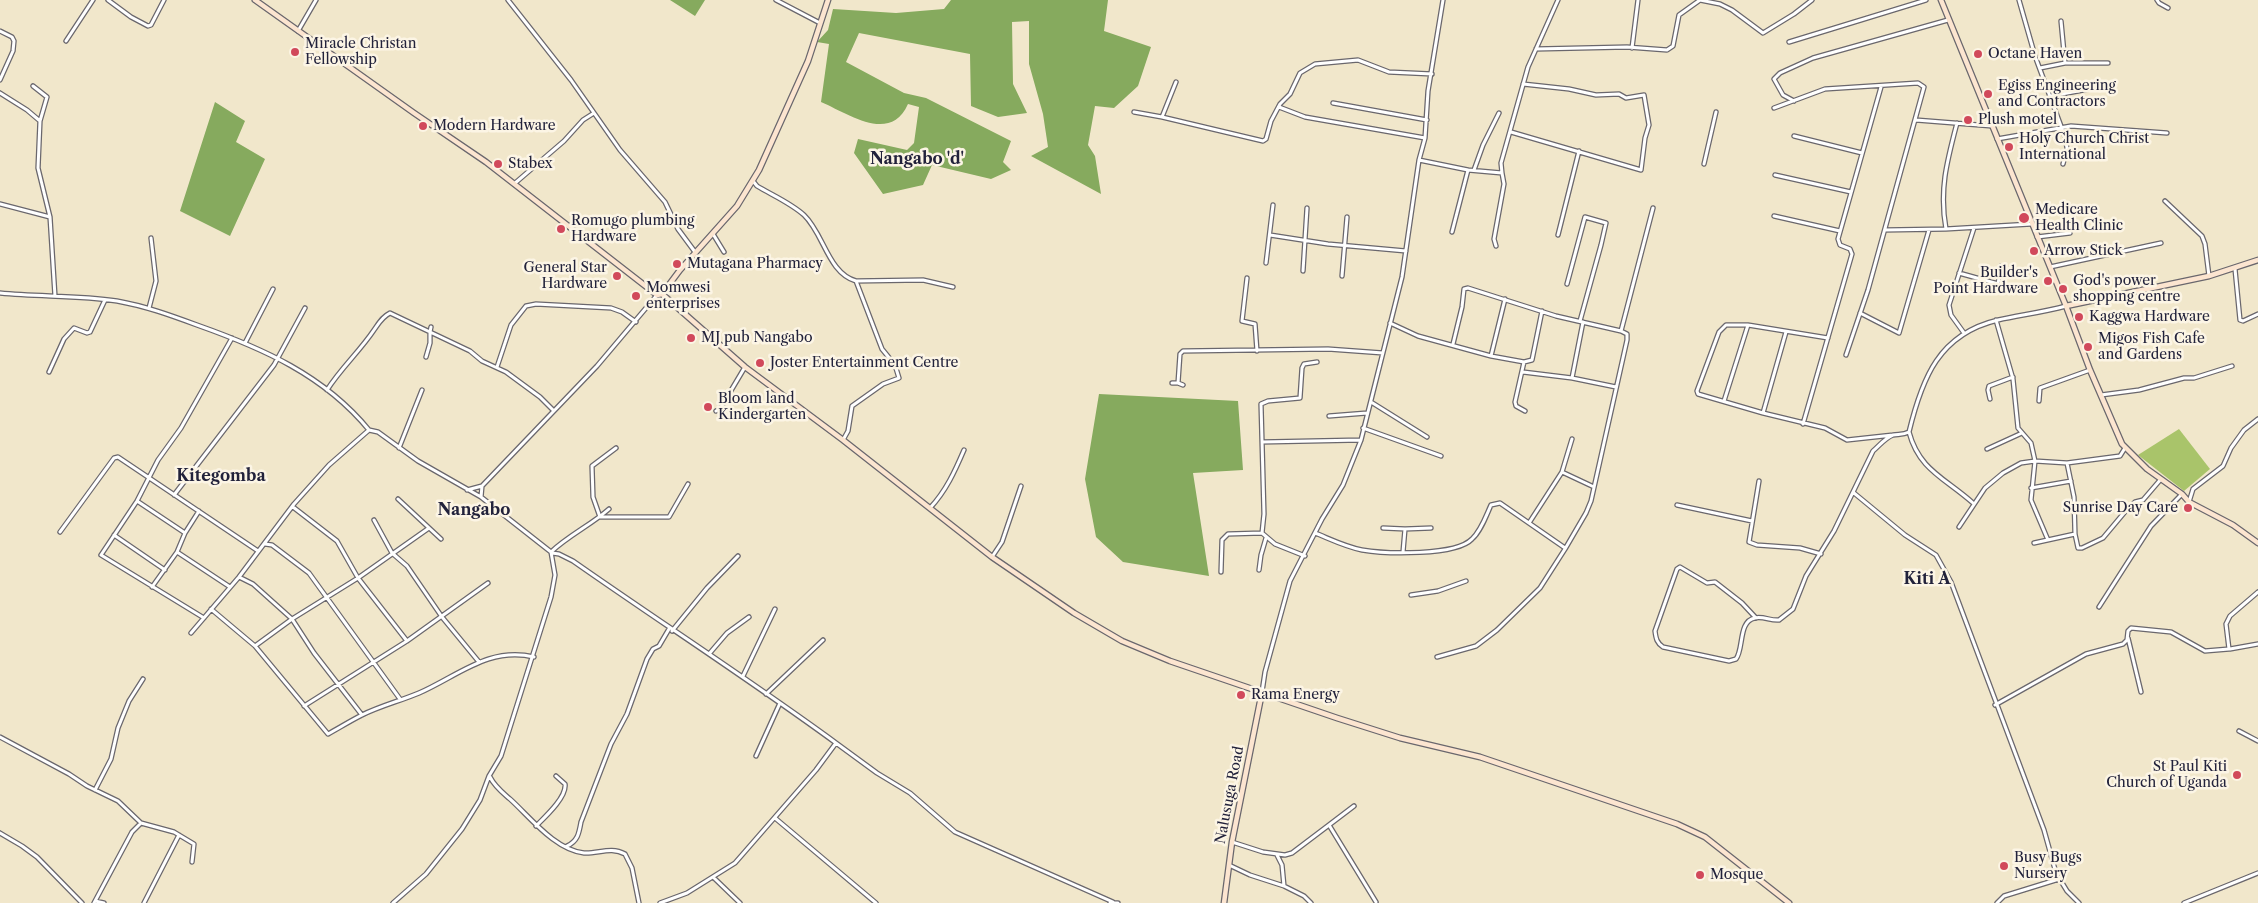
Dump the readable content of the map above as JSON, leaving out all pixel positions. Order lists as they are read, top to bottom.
{
  "streets": {
    "street": ["Nalusuga Road"]
  },
  "districts": [
    "Nangabo 'd'",
    "Kitegomba",
    "Nangabo",
    "Kiti A"
  ],
  "places": [
    "Miracle Christan Fellowship",
    "Octane Haven",
    "Egiss Engineering and Contractors",
    "Plush motel",
    "Modern Hardware",
    "Holy Church Christ International",
    "Stabex",
    "Medicare Health Clinic",
    "Romugo plumbing Hardware",
    "Arrow Stick",
    "Mutagana Pharmacy",
    "General Star Hardware",
    "Builder's Point Hardware",
    "God's power shopping centre",
    "Momwesi enterprises",
    "Kaggwa Hardware",
    "MJ pub Nangabo",
    "Migos Fish Cafe and Gardens",
    "Joster Entertainment Centre",
    "Bloom land Kindergarten",
    "Sunrise Day Care",
    "Rama Energy",
    "St Paul Kiti Church of Uganda",
    "Busy Bugs Nursery",
    "Mosque"
  ]
}
